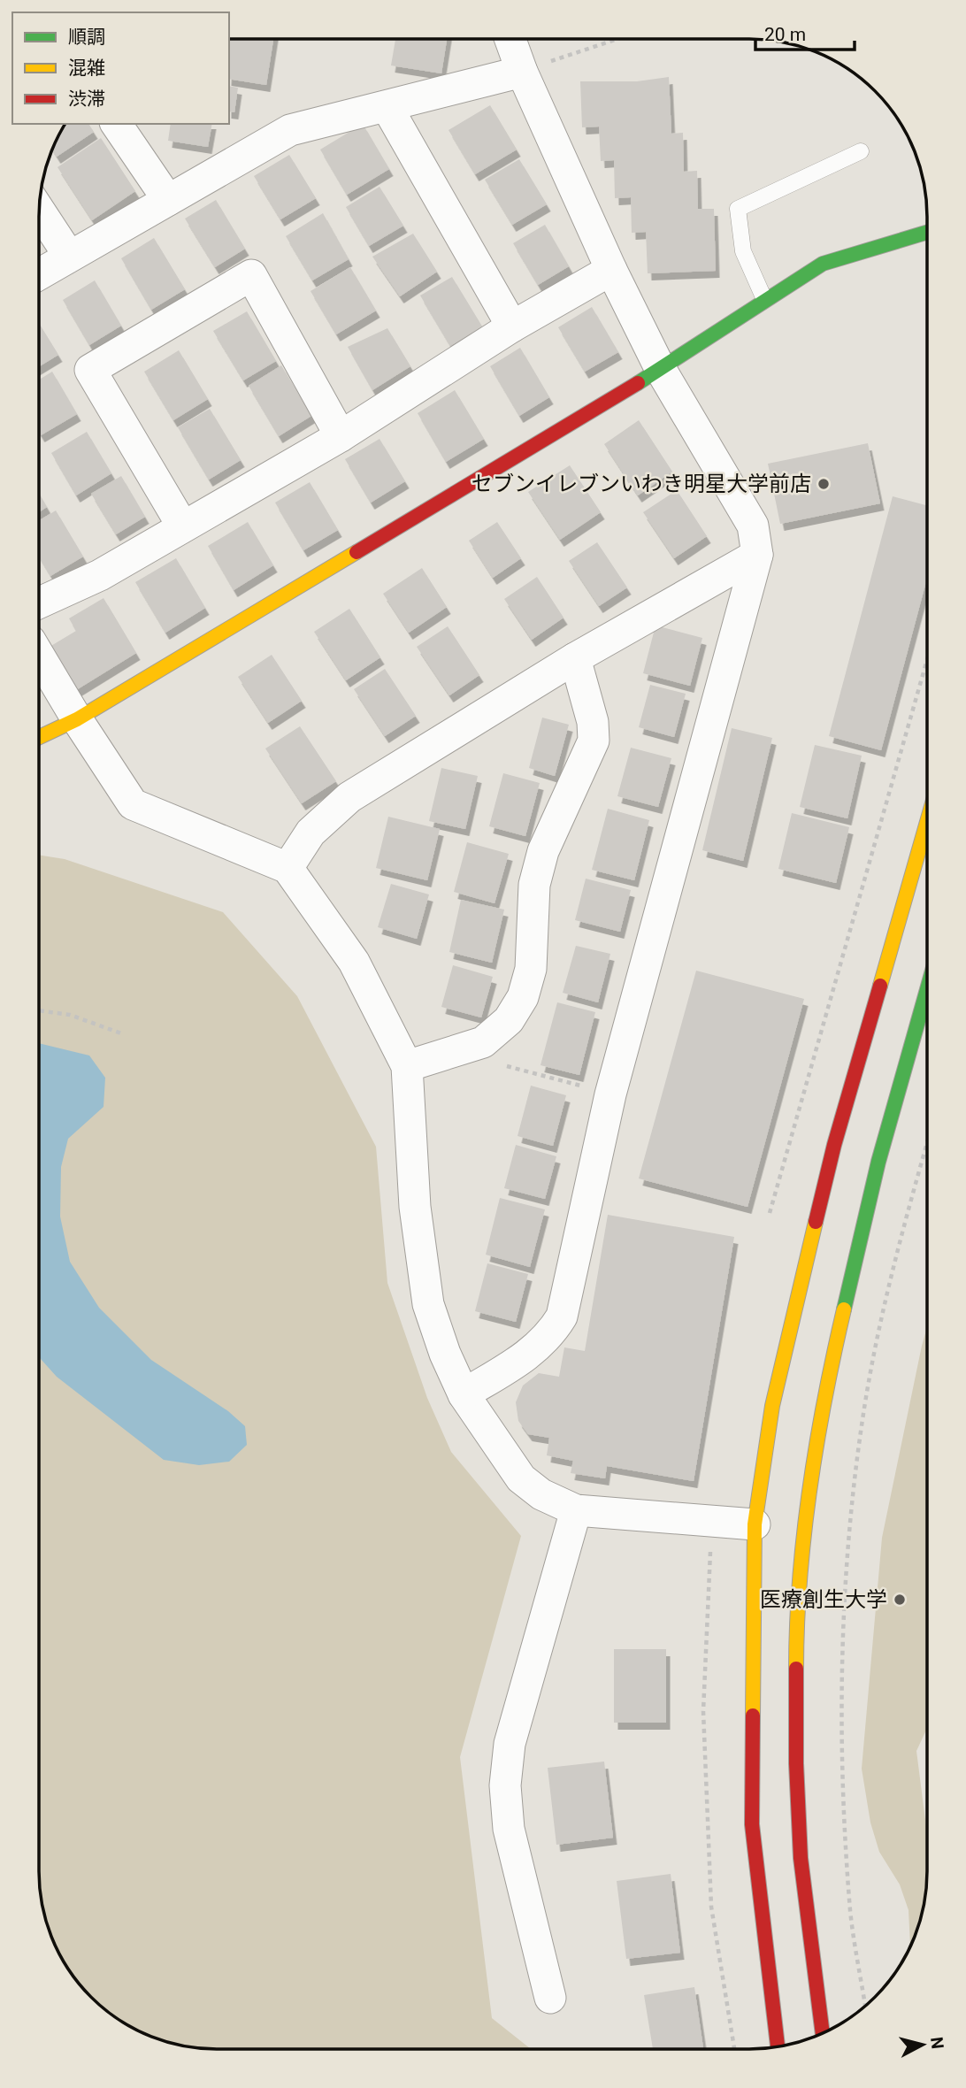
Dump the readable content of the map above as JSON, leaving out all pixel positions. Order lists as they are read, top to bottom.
{
  "places": ["セブンイレブンいわき明星大学前店", "医療創生大学"],
  "legend": ["順調", "混雑", "渋滞"],
  "scale_bar": "20 m",
  "north": "right"
}
